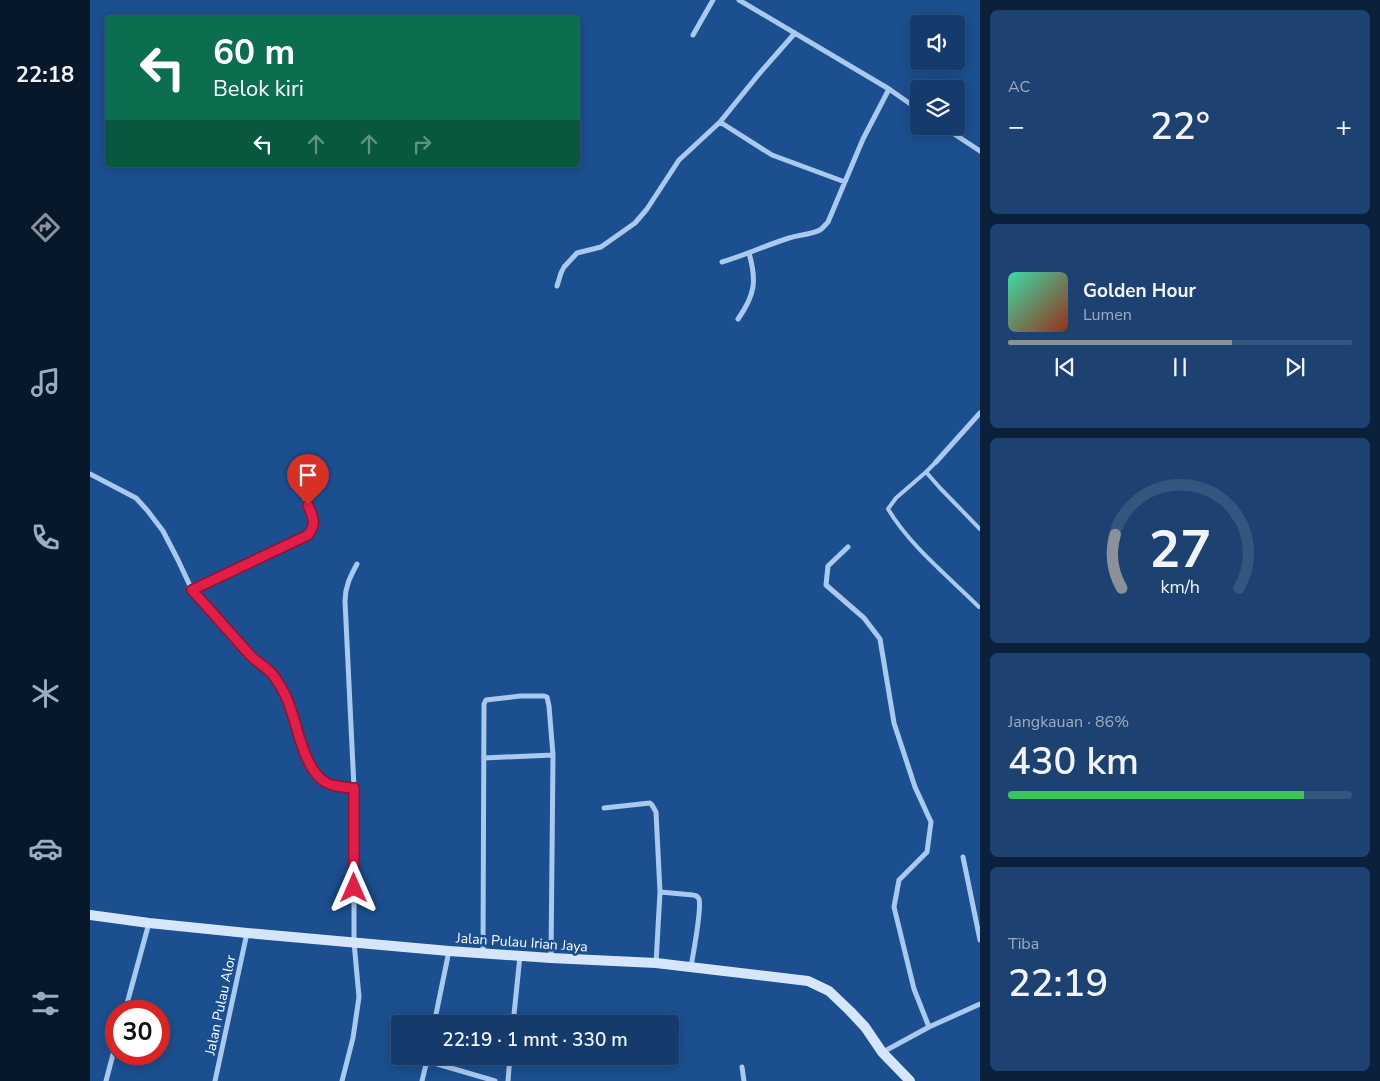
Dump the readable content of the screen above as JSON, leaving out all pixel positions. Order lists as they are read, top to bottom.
{
  "streets": {
    "street": ["Jalan Pulau Irian Jaya", "Jalan Pulau Alor"]
  },
  "crossings": [
    ["Jalan Pulau Irian Jaya", "Jalan Pulau Alor"]
  ],
  "page": {
    "tabs": "22:18",
    "tile": [
      "AC",
      ["Jangkauan · 86%", "430 km"],
      ["Tiba", "22:19"]
    ],
    "turn": ["60 m", "Belok kiri"],
    "heat": ["−", "22°", "+"],
    "song": ["Golden Hour", "Lumen"],
    "limit": "30",
    "trip": "22:19 · 1 mnt · 330 m",
    "gauge": ["27", "km/h"]
  }
}
